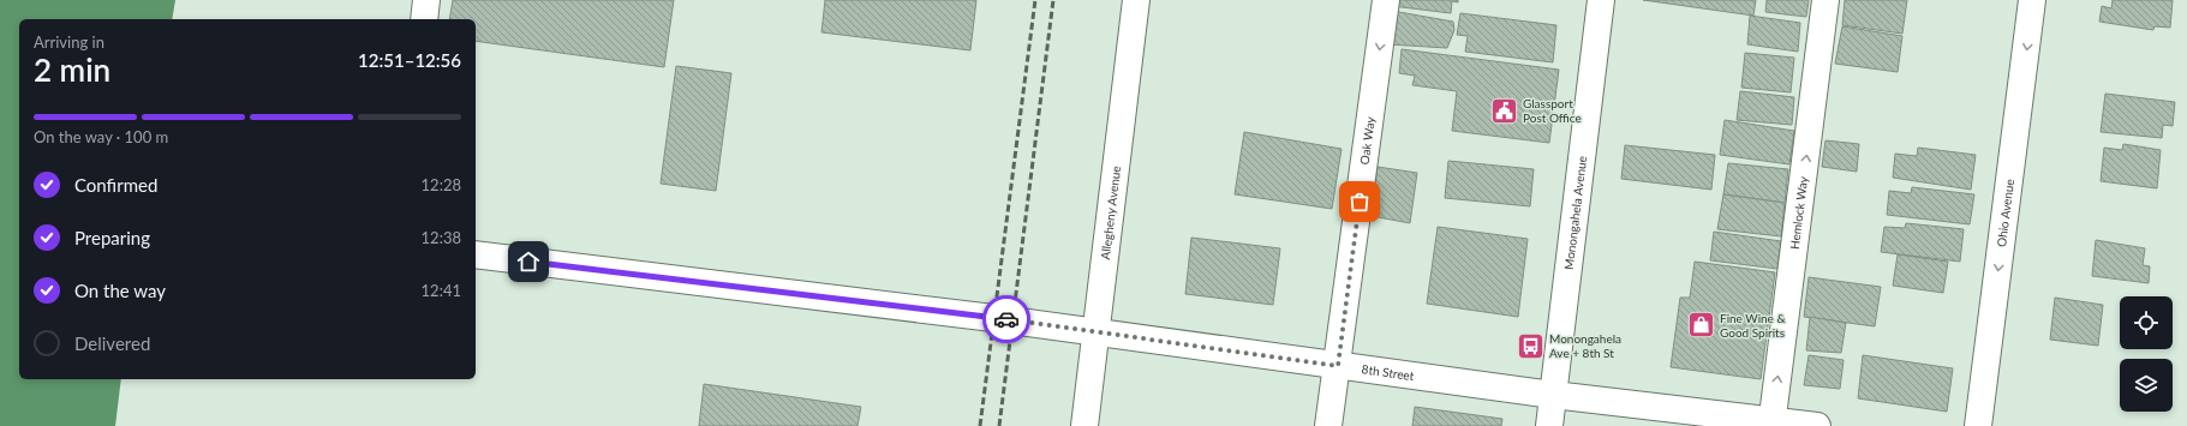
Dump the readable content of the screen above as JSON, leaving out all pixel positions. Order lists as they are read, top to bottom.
{
  "streets": {
    "street": [
      "Oak Way",
      "Allegheny Avenue",
      "Monongahela Avenue",
      "Hemlock Way",
      "Ohio Avenue",
      "8th Street"
    ]
  },
  "crossings": [
    ["Oak Way", "8th Street"],
    ["Allegheny Avenue", "8th Street"],
    ["Monongahela Avenue", "8th Street"],
    ["Hemlock Way", "8th Street"]
  ],
  "one_way": ["Oak Way", "Hemlock Way", "Ohio Avenue"],
  "places": {
    "public building": ["Glassport Post Office"],
    "shop": ["Fine Wine & Good Spirits"],
    "bus stop": ["Monongahela Ave + 8th St"]
  },
  "page": {
    "heading": ["2 min", "Arriving in", "12:51–12:56"],
    "bar": "On the way · 100 m",
    "list": [
      ["Confirmed", "12:28"],
      ["Preparing", "12:38"],
      ["On the way", "12:41"],
      "Delivered"
    ]
  }
}
